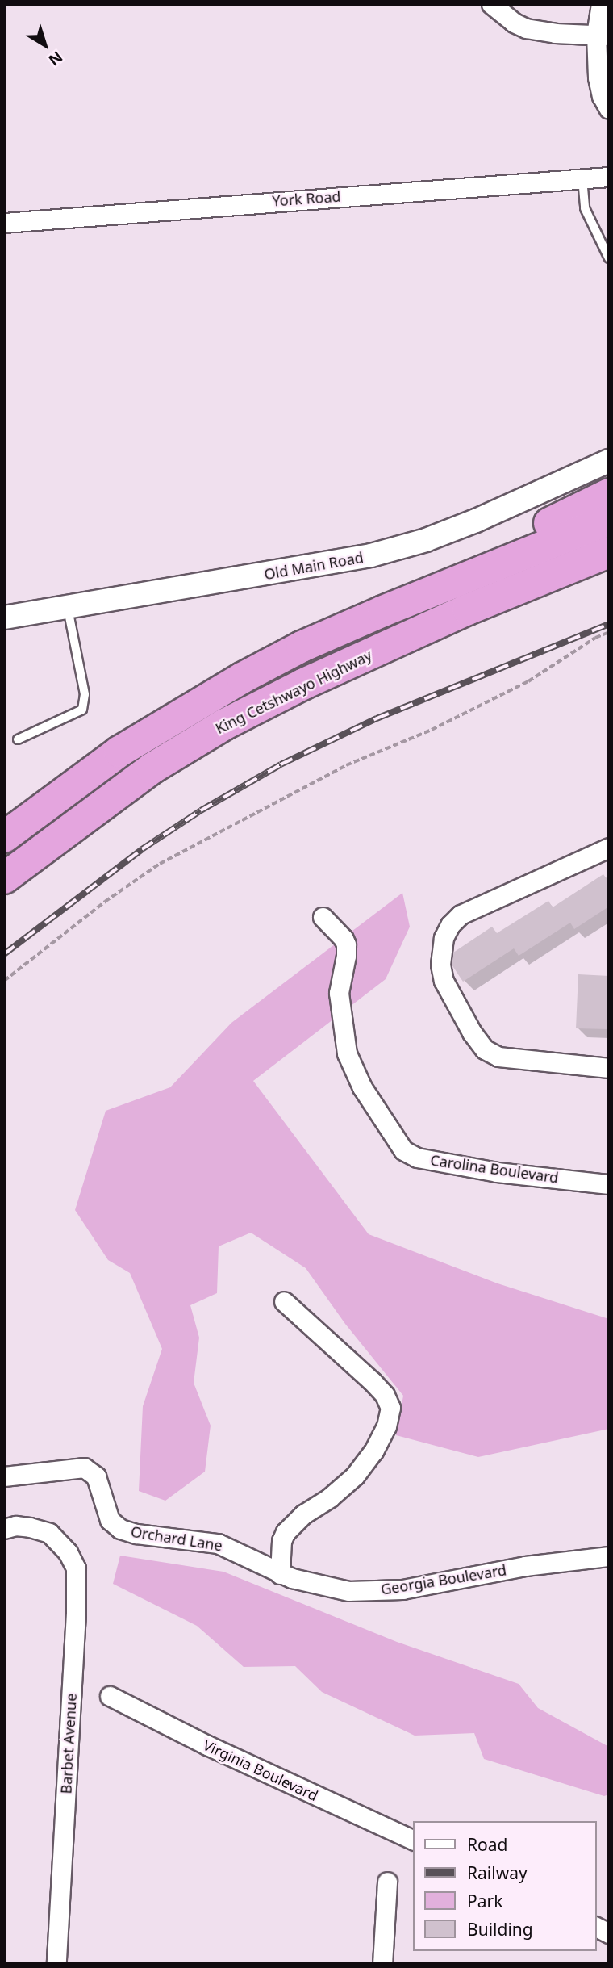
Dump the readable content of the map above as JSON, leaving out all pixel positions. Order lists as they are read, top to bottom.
{
  "streets": {
    "highway": ["King Cetshwayo Highway"],
    "street": [
      "York Road",
      "Old Main Road",
      "Carolina Boulevard",
      "Orchard Lane",
      "Georgia Boulevard",
      "Barbet Avenue",
      "Virginia Boulevard"
    ]
  },
  "crossings": [
    ["Orchard Lane", "Georgia Boulevard"]
  ],
  "legend": [
    "Road",
    "Railway",
    "Park",
    "Building"
  ],
  "north": "bottom right"
}
